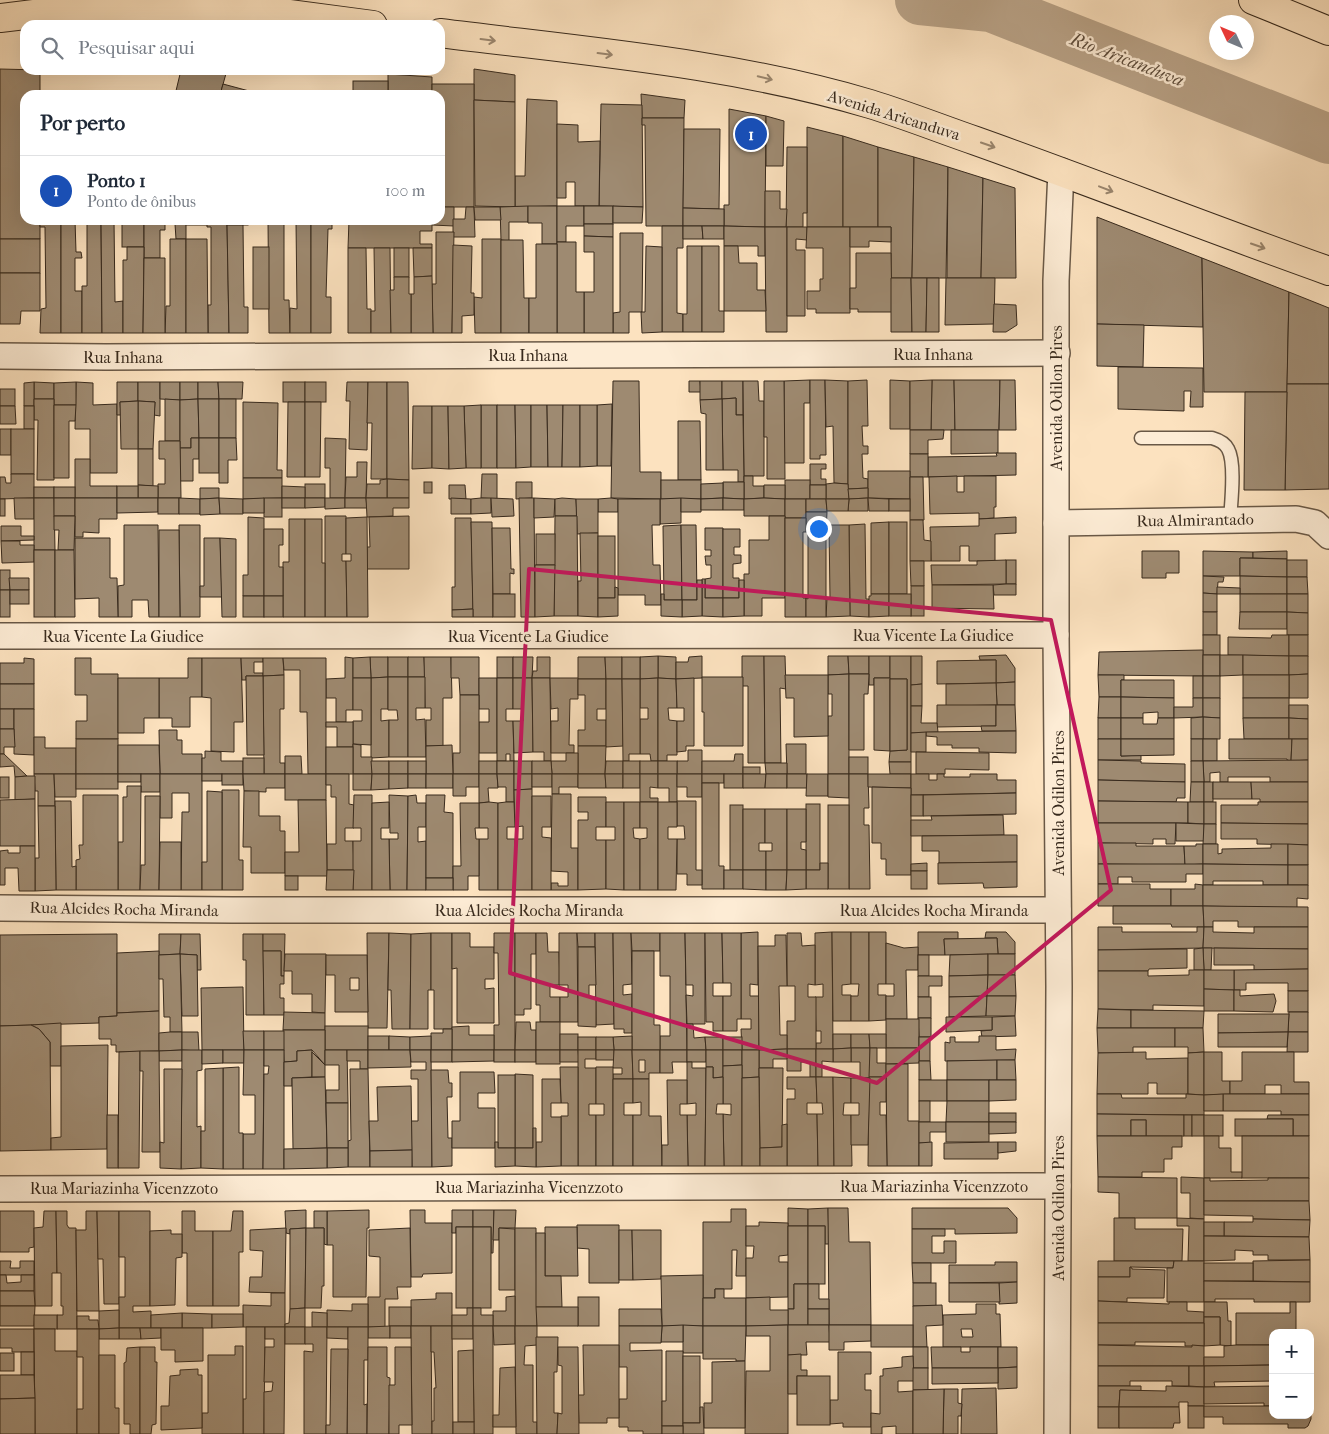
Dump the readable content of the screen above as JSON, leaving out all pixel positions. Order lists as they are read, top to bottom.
{
  "streets": {
    "highway": ["Avenida Aricanduva"],
    "street": [
      "Rua Inhana",
      "Avenida Odilon Pires",
      "Rua Almirantado",
      "Rua Vicente La Giudice",
      "Rua Alcides Rocha Miranda",
      "Rua Mariazinha Vicenzzoto"
    ]
  },
  "crossings": [
    ["Avenida Aricanduva", "Avenida Odilon Pires"],
    ["Rua Inhana", "Avenida Odilon Pires"],
    ["Avenida Odilon Pires", "Rua Almirantado"],
    ["Avenida Odilon Pires", "Rua Vicente La Giudice"],
    ["Avenida Odilon Pires", "Rua Alcides Rocha Miranda"],
    ["Avenida Odilon Pires", "Rua Mariazinha Vicenzzoto"]
  ],
  "one_way": ["Avenida Aricanduva"],
  "water": ["Rio Aricanduva"],
  "north": "top left",
  "page": {
    "search": "Pesquisar aqui",
    "heading": "Por perto",
    "pins": "1",
    "list": [
      {
        "mark": "1",
        "name": "Ponto 1",
        "note": "Ponto de ônibus",
        "value": "100 m"
      }
    ],
    "map_buttons": ["+", "−"]
  }
}
